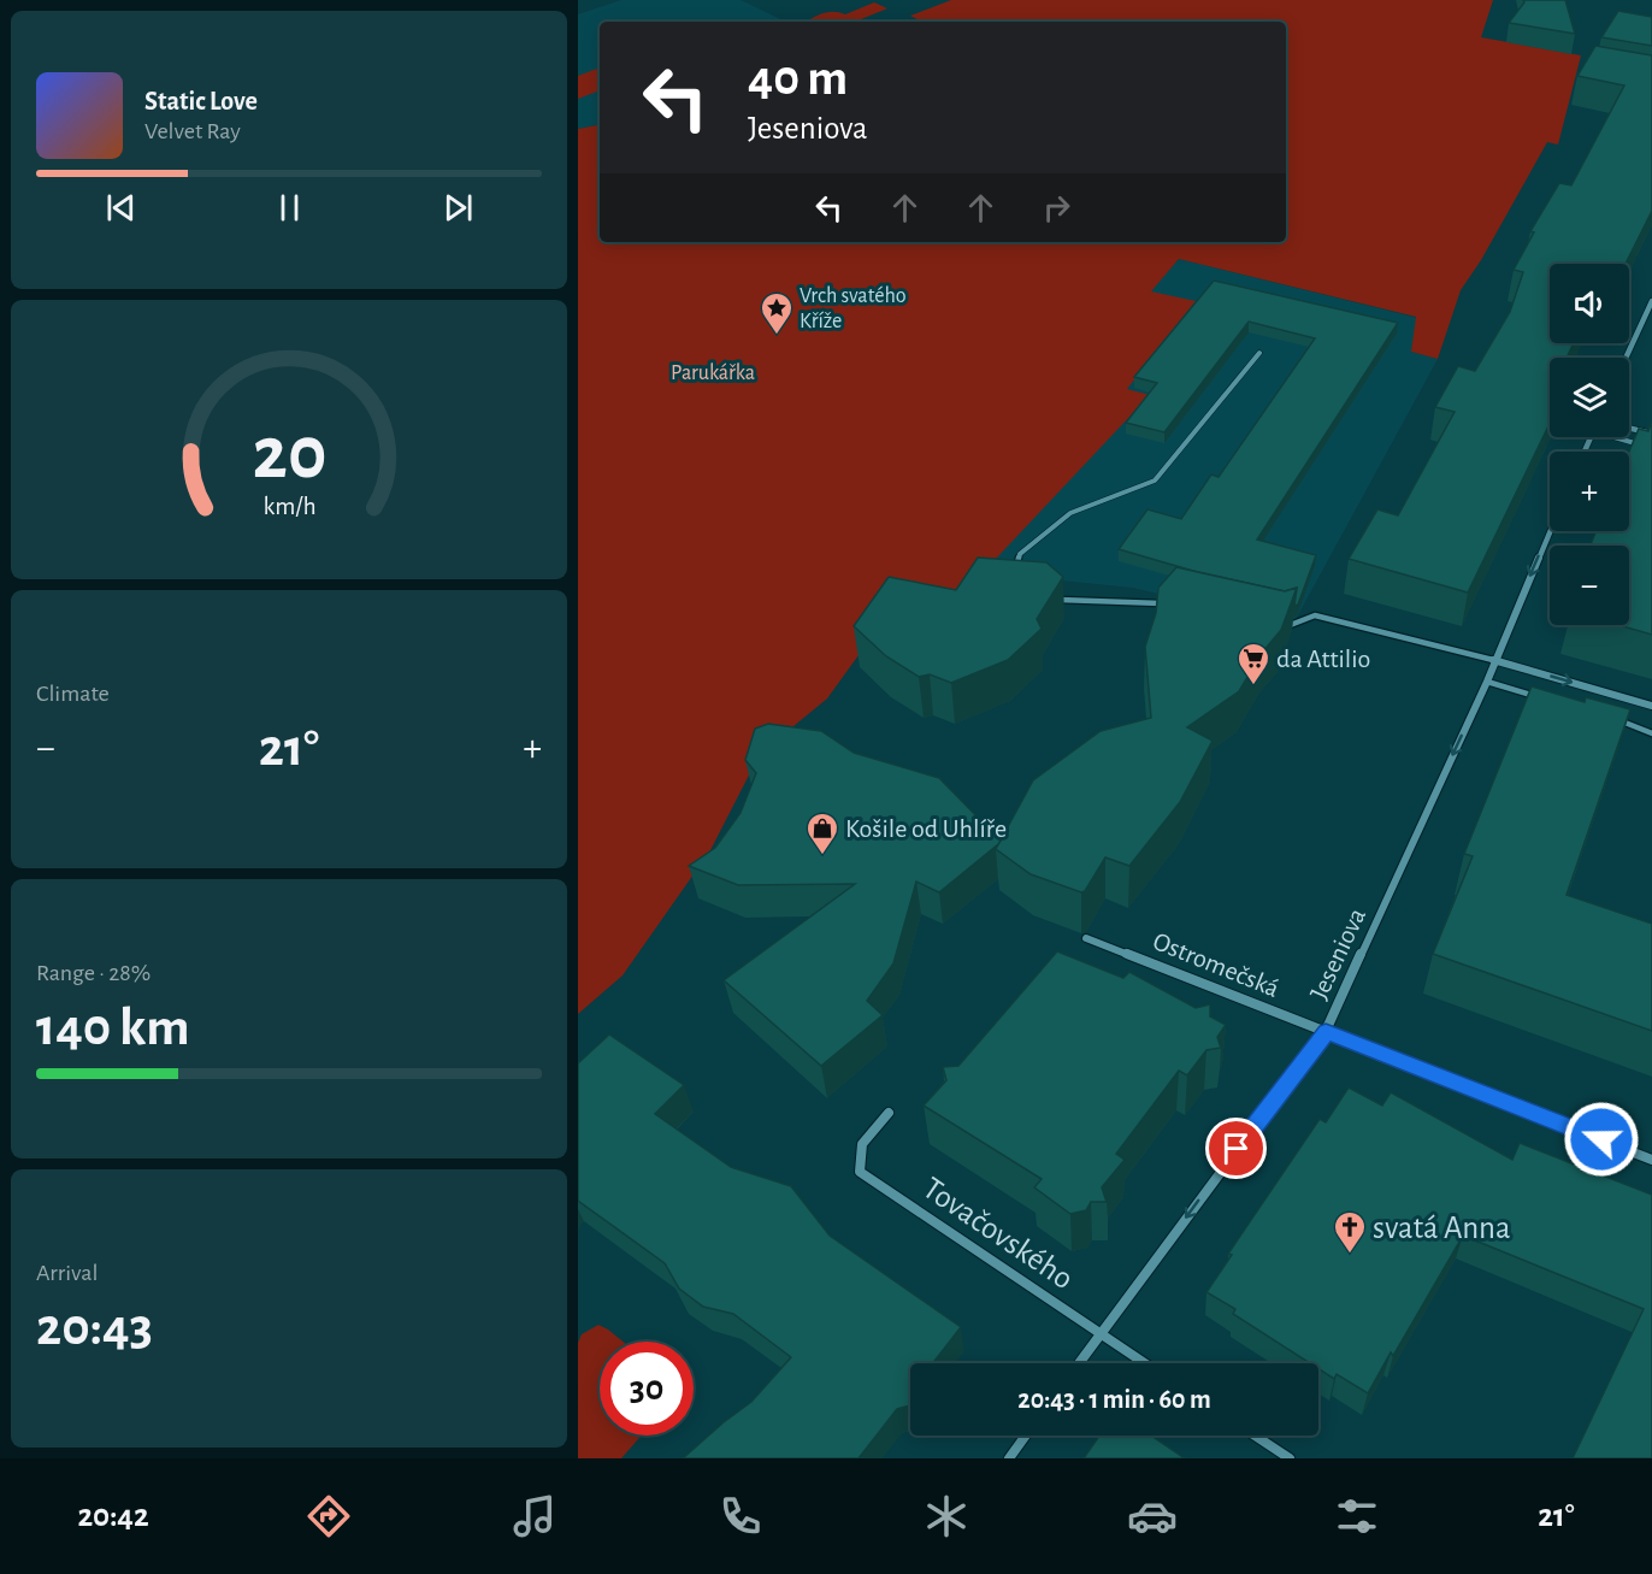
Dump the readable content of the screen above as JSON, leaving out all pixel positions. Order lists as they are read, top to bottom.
{
  "streets": {
    "street": ["Jeseniova", "Ostromečská", "Tovačovského"]
  },
  "crossings": [
    ["Jeseniova", "Ostromečská"],
    ["Jeseniova", "Tovačovského"]
  ],
  "one_way": ["Jeseniova"],
  "parks": ["Parukářka"],
  "places": {
    "place": ["Vrch svatého Kříže"],
    "supermarket": ["da Attilio"],
    "shop": ["Košile od Uhlíře"],
    "church": ["svatá Anna"]
  },
  "page": {
    "turn": ["40 m", "Jeseniova"],
    "song": ["Static Love", "Velvet Ray"],
    "map_buttons": ["+", "−"],
    "tile": [
      "Climate",
      ["Range · 28%", "140 km"],
      ["Arrival", "20:43"]
    ],
    "heat": ["−", "21°", "+"],
    "limit": "30",
    "trip": "20:43 · 1 min · 60 m",
    "tabs": ["20:42", "21°"],
    "gauge": ["20", "km/h"]
  }
}
